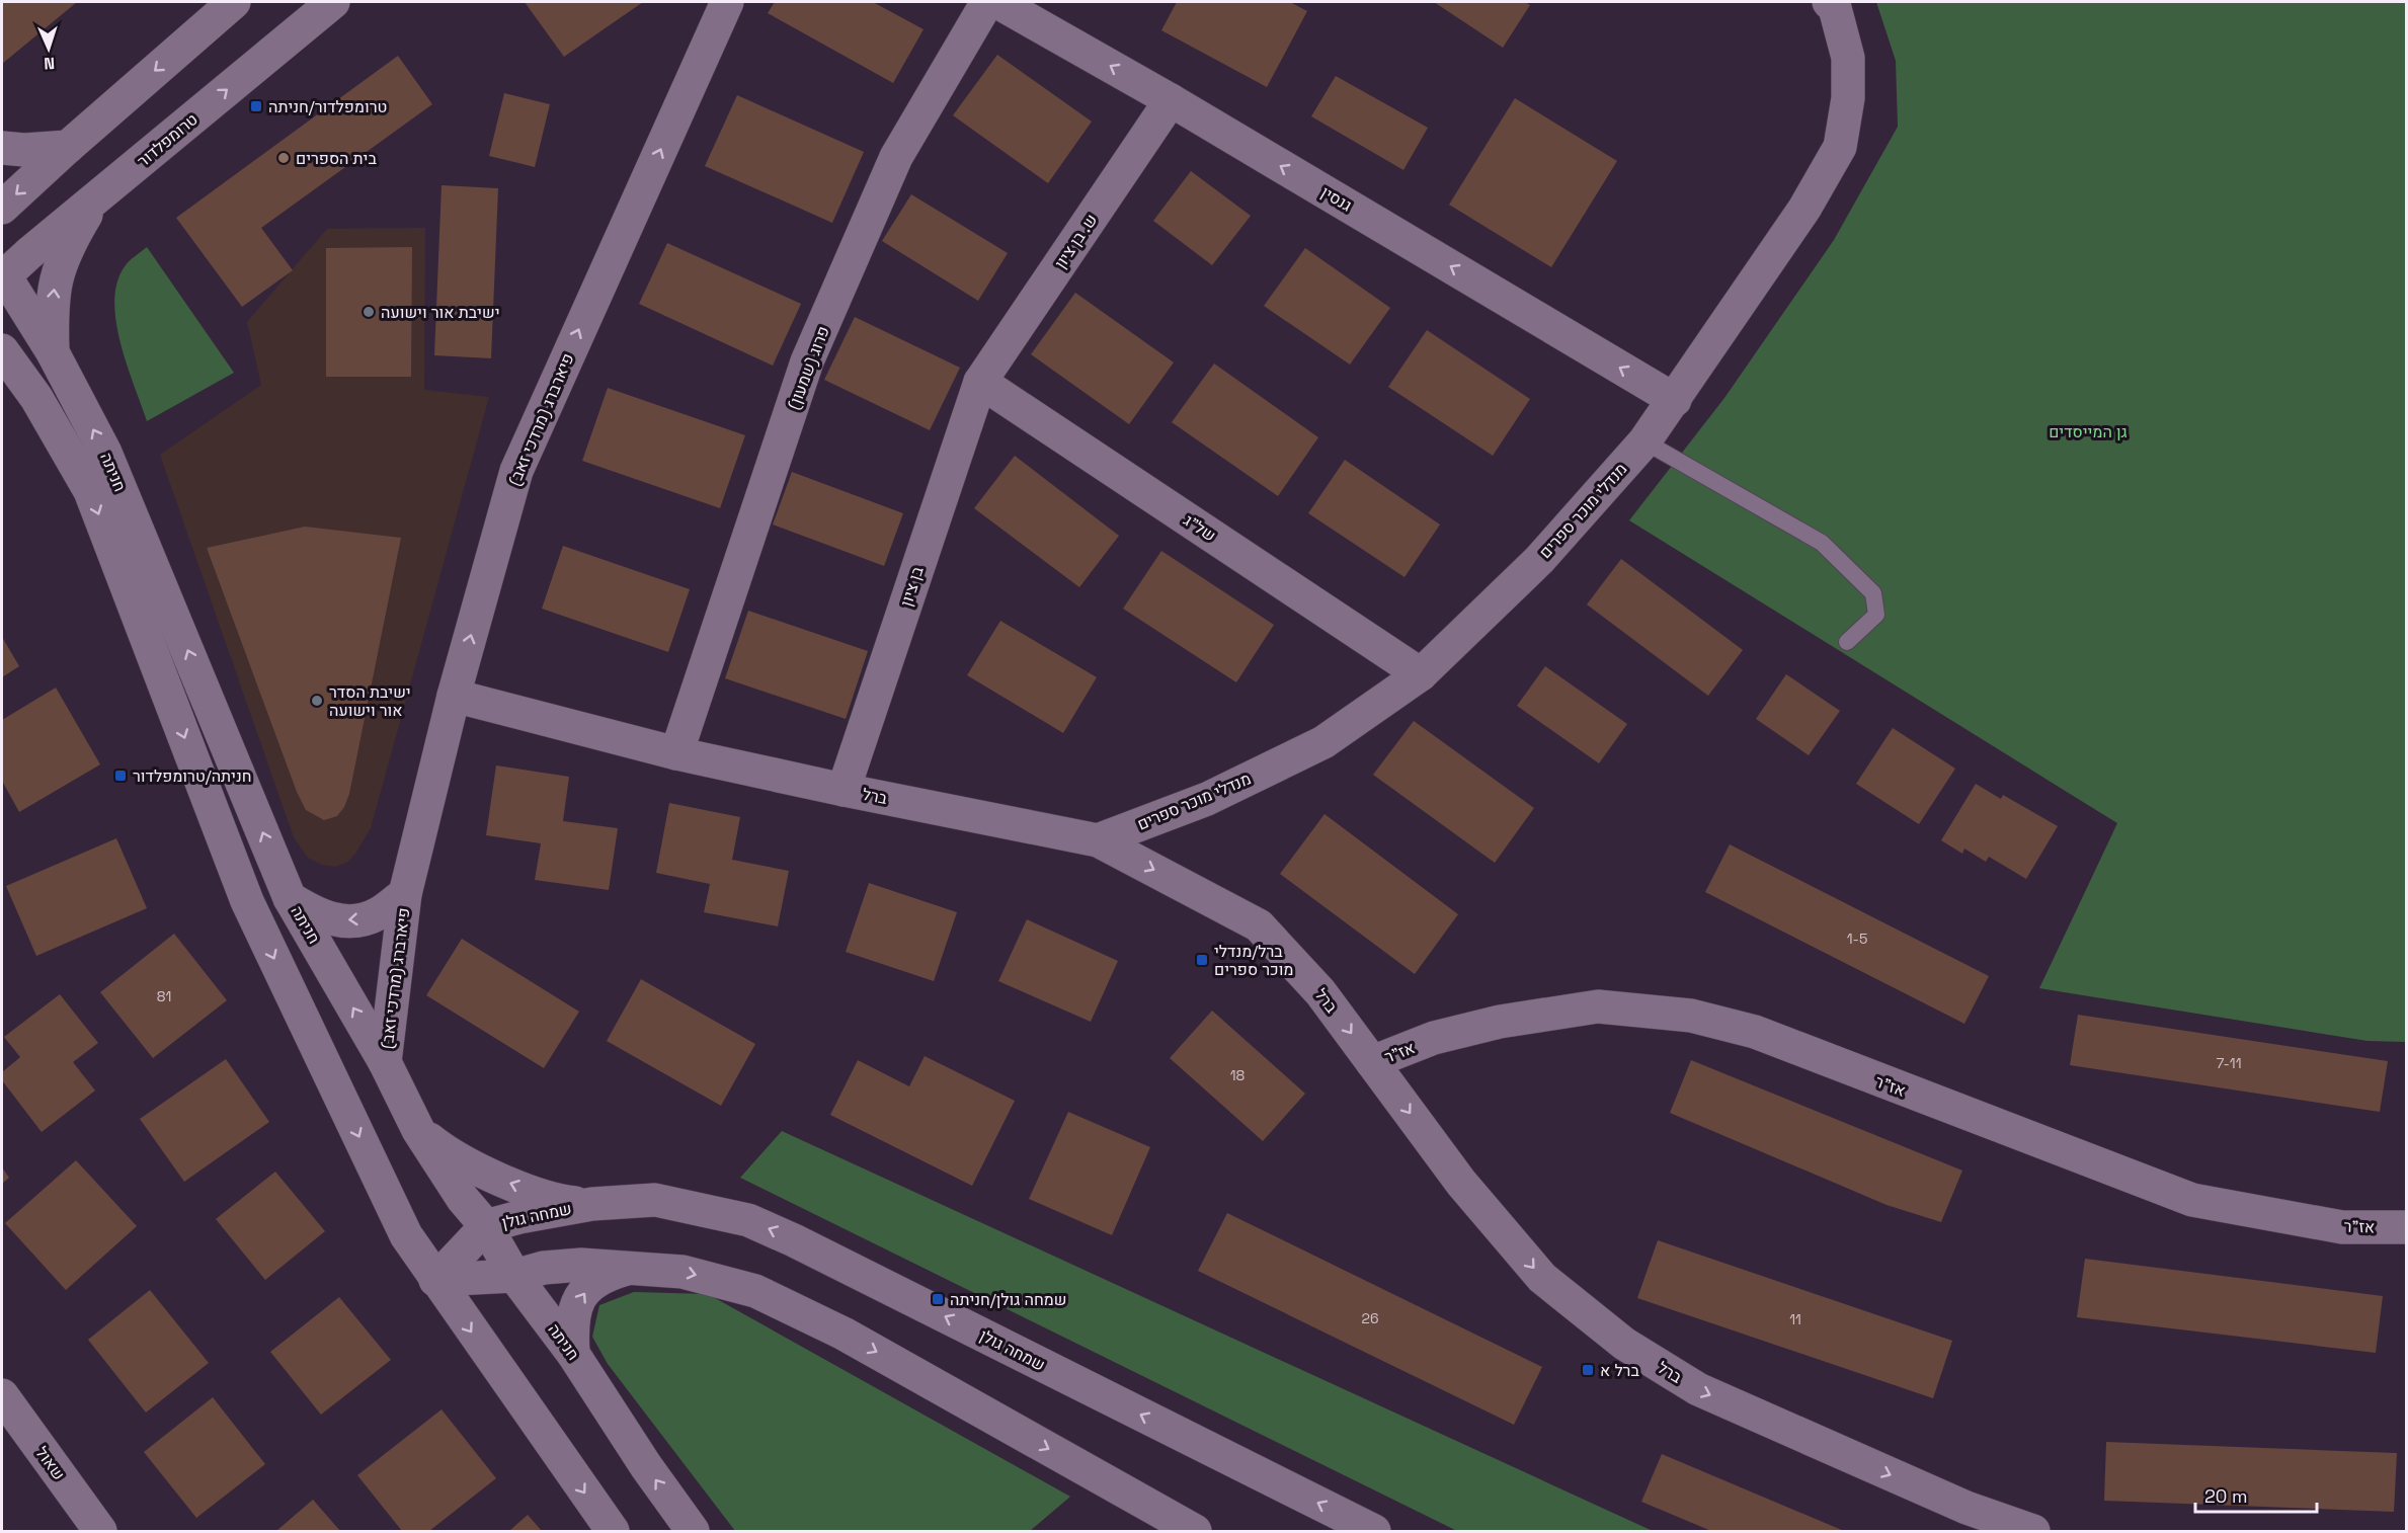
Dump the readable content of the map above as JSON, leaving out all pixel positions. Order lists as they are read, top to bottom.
{
  "streets": {
    "street": [
      "טרומפלדור",
      "גנסין",
      "ש. בן ציון",
      "פרוג (שמעון)",
      "פיארברג (מרדכי זאב)",
      "חניתה",
      "מנדלי מוכר ספרים",
      "של\"ג",
      "בן ציון",
      "ברל",
      "אז\"ר",
      "שמחה גולן",
      "שאול"
    ]
  },
  "crossings": [
    ["טרומפלדור", "חניתה"],
    ["גנסין", "ש. בן ציון"],
    ["גנסין", "מנדלי מוכר ספרים"],
    ["ש. בן ציון", "של\"ג"],
    ["ש. בן ציון", "בן ציון"],
    ["פרוג (שמעון)", "ברל"],
    ["פיארברג (מרדכי זאב)", "חניתה"],
    ["פיארברג (מרדכי זאב)", "ברל"],
    ["חניתה", "שמחה גולן"],
    ["מנדלי מוכר ספרים", "של\"ג"],
    ["מנדלי מוכר ספרים", "ברל"],
    ["של\"ג", "בן ציון"],
    ["בן ציון", "ברל"],
    ["ברל", "אז\"ר"]
  ],
  "one_way": ["גנסין", "פיארברג (מרדכי זאב)", "ברל"],
  "parks": ["גן המייסדים"],
  "places": {
    "transit": [
      "טרומפלדור/חניתה",
      "חניתה/טרומפלדור",
      "ברל/מנדלי מוכר ספרים",
      "שמחה גולן/חניתה",
      "ברל א"
    ],
    "other": ["בית הספרים", "ישיבת אור וישועה", "ישיבת הסדר אור וישועה"]
  },
  "house_numbers": [
    "1-5",
    "81",
    "7-11",
    "18",
    "26",
    "11"
  ],
  "scale_bar": "20 m",
  "north": "bottom"
}
